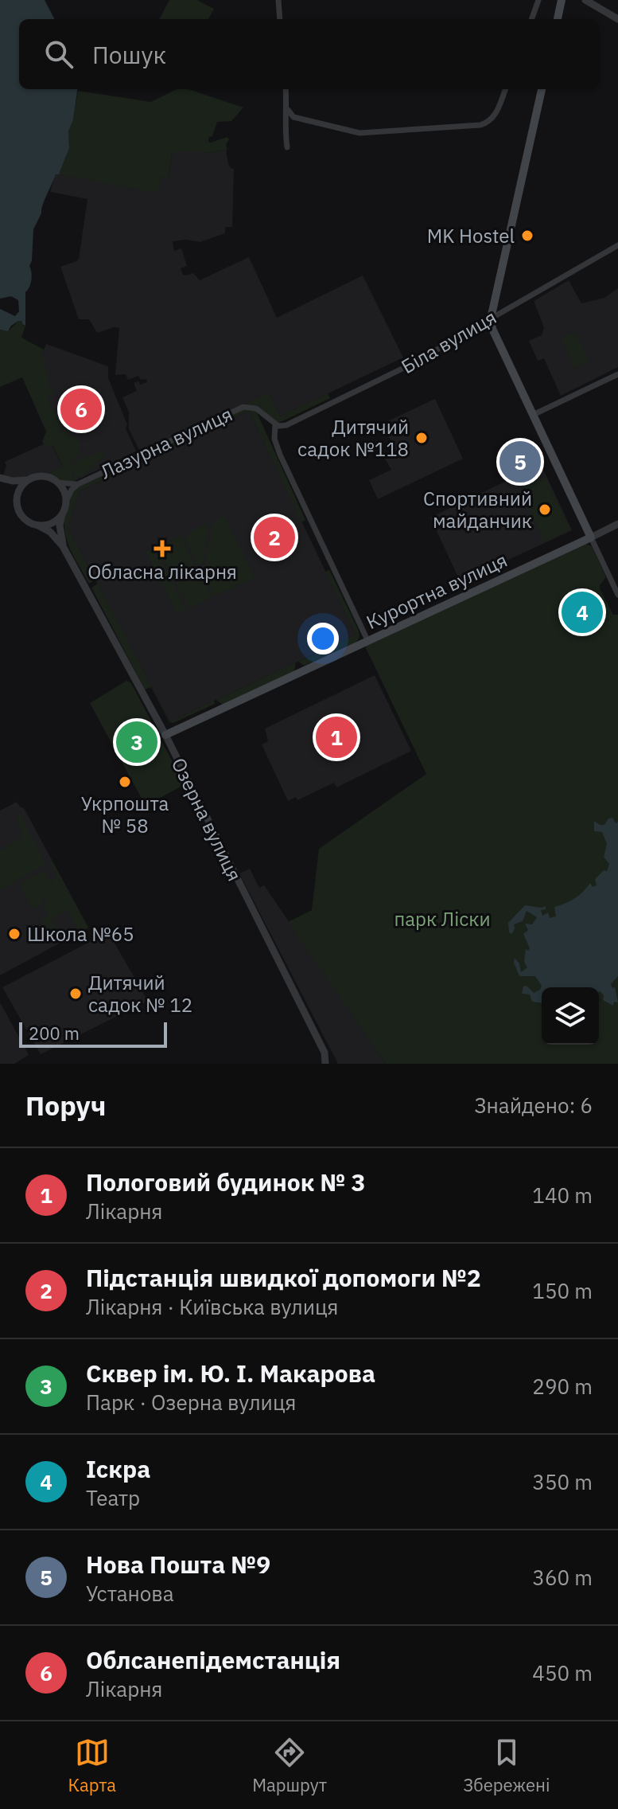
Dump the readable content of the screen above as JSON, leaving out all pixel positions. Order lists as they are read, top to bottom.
{
  "streets": {
    "main road": ["Курортна вулиця"],
    "street": ["Біла вулиця", "Лазурна вулиця", "Озерна вулиця"]
  },
  "crossings": [
    ["Біла вулиця", "Лазурна вулиця"],
    ["Лазурна вулиця", "Озерна вулиця"],
    ["Курортна вулиця", "Озерна вулиця"]
  ],
  "parks": ["парк Ліски"],
  "places": {
    "other": [
      "MK Hostel",
      "Дитячий садок №118",
      "Спортивний майданчик",
      "Укрпошта № 58",
      "Школа №65",
      "Дитячий садок № 12"
    ],
    "health": ["Обласна лікарня"]
  },
  "scale_bar": "200 m",
  "page": {
    "search": "Пошук",
    "pins": [
      "6",
      "5",
      "2",
      "4",
      "1",
      "3"
    ],
    "scale": "200 m",
    "heading": ["Поруч", "Знайдено: 6"],
    "list": [
      {
        "mark": "1",
        "name": "Пологовий будинок № 3",
        "note": "Лікарня",
        "value": "140 m"
      },
      {
        "mark": "2",
        "name": "Підстанція швидкої допомоги №2",
        "note": "Лікарня · Київська вулиця",
        "value": "150 m"
      },
      {
        "mark": "3",
        "name": "Сквер ім. Ю. І. Макарова",
        "note": "Парк · Озерна вулиця",
        "value": "290 m"
      },
      {
        "mark": "4",
        "name": "Іскра",
        "note": "Театр",
        "value": "350 m"
      },
      {
        "mark": "5",
        "name": "Нова Пошта №9",
        "note": "Установа",
        "value": "360 m"
      },
      {
        "mark": "6",
        "name": "Облсанепідемстанція",
        "note": "Лікарня",
        "value": "450 m"
      }
    ],
    "nav": ["Карта", "Маршрут", "Збережені"]
  }
}
